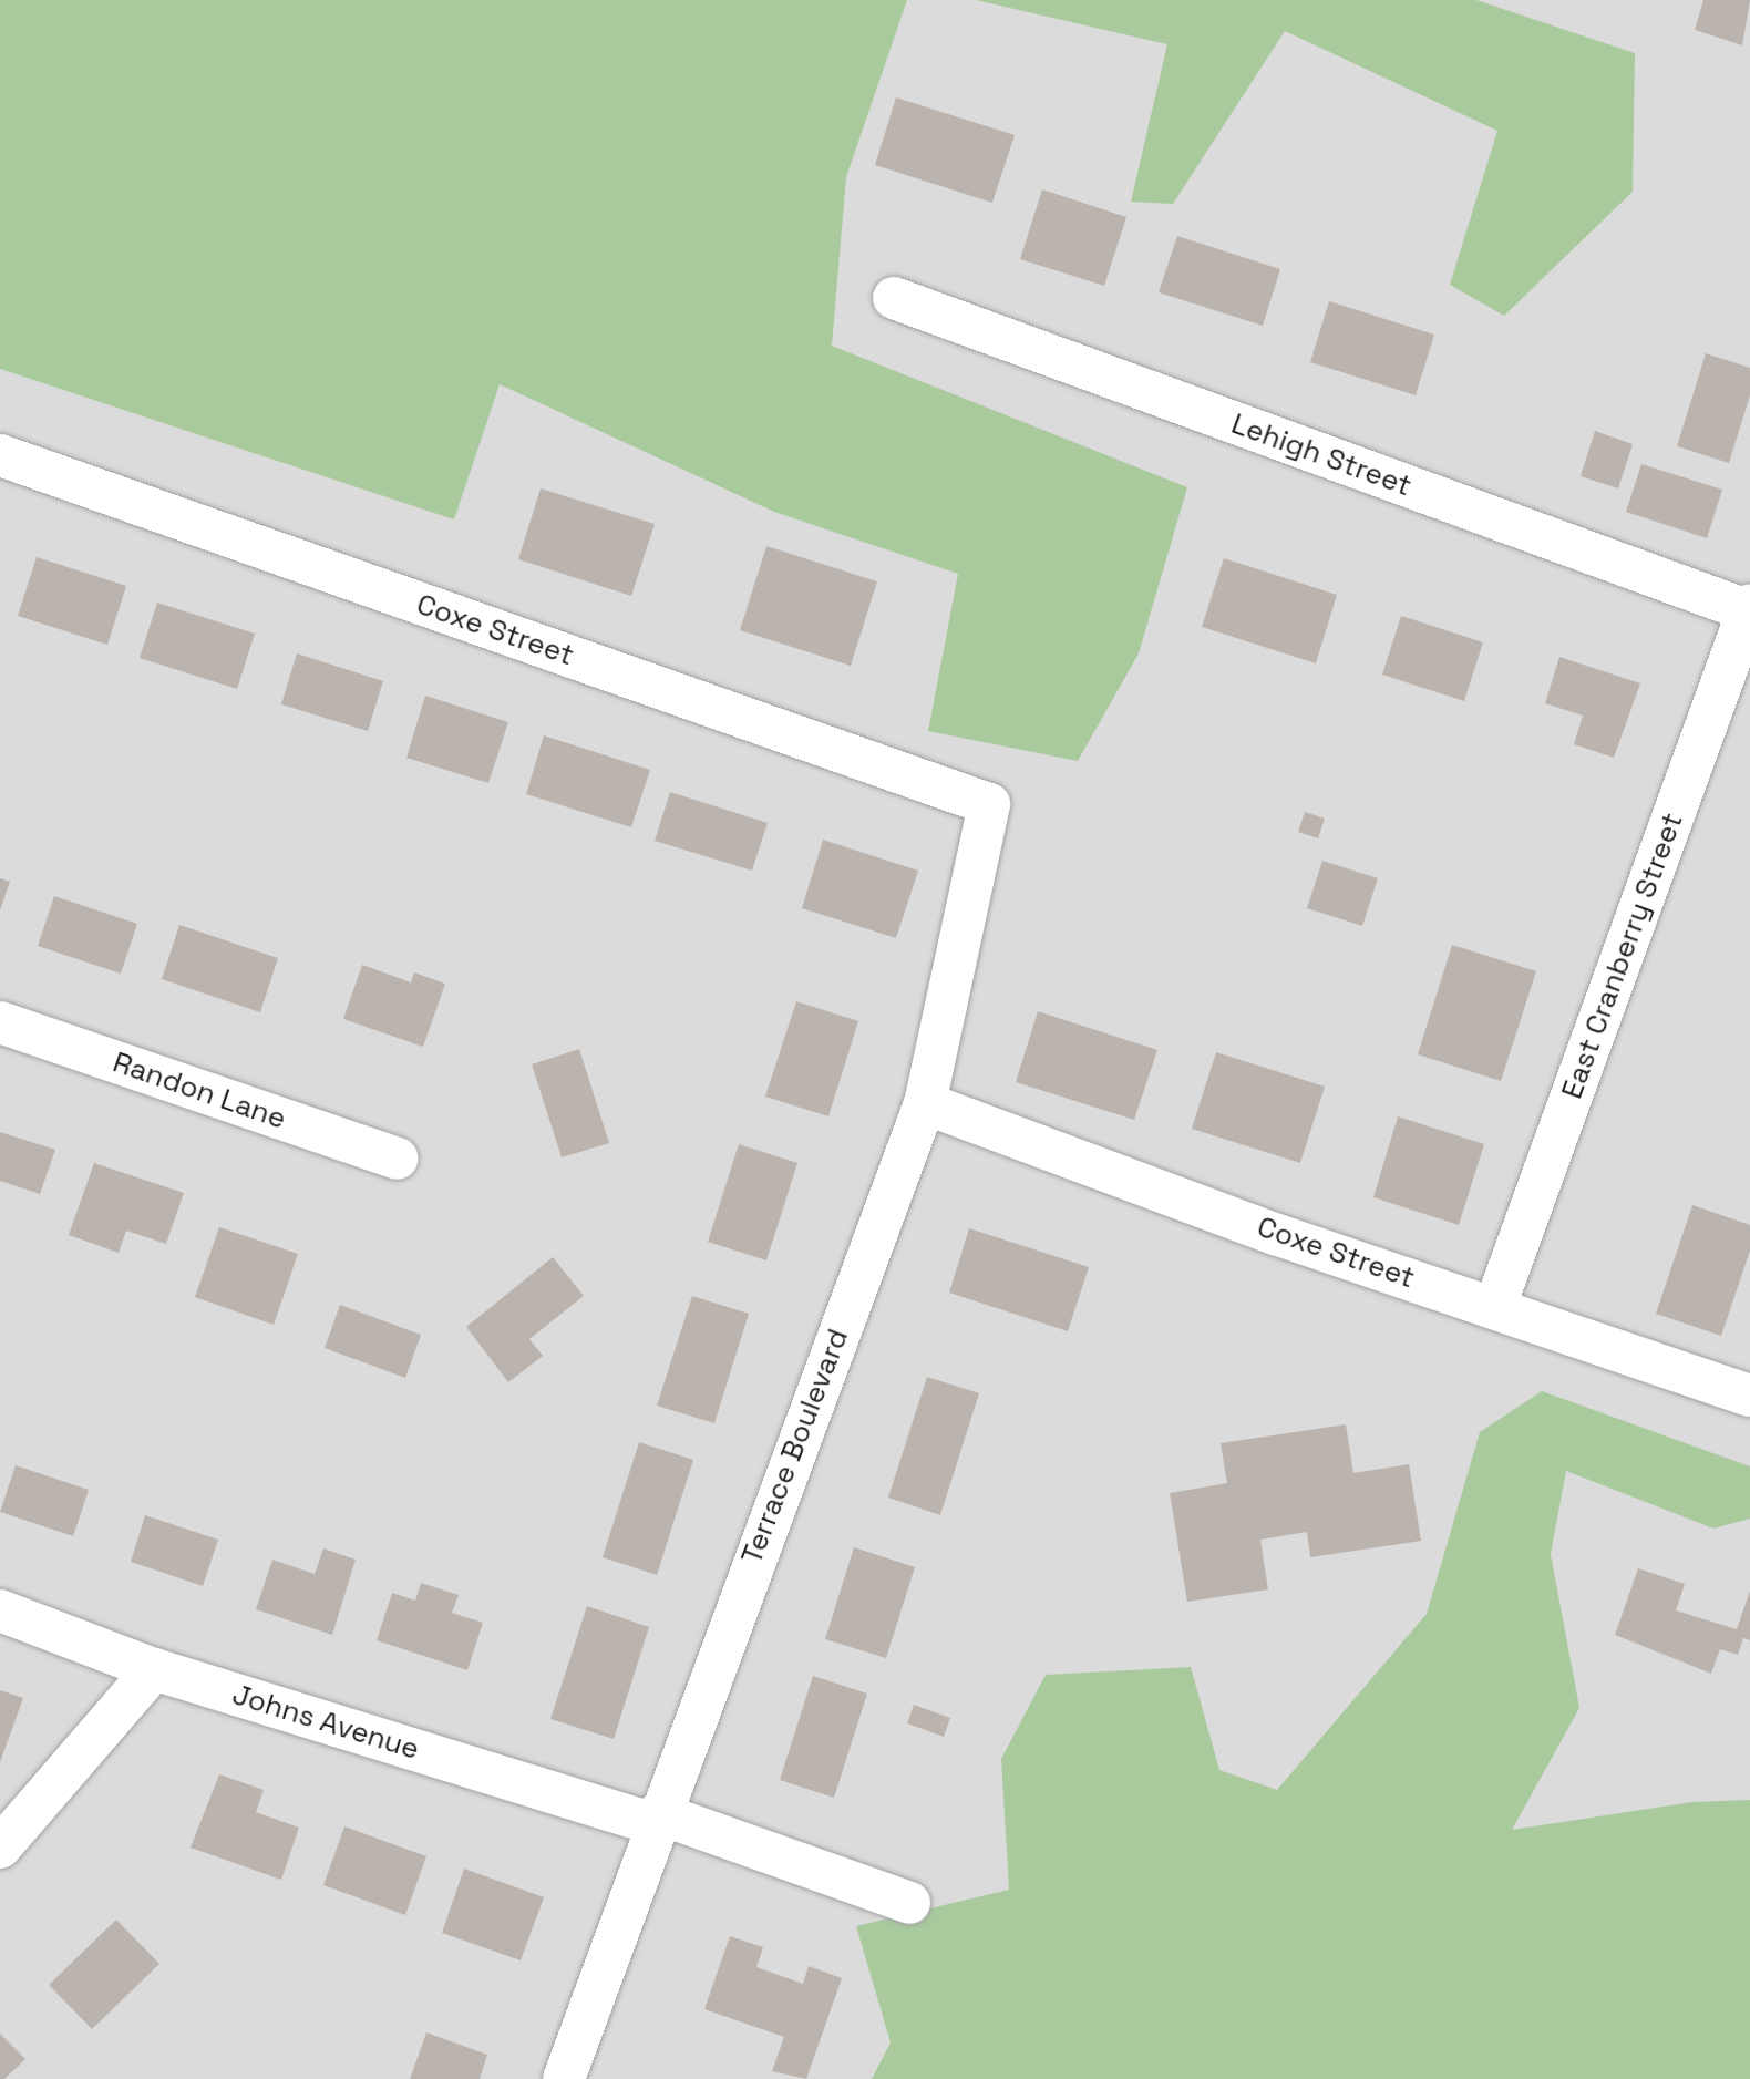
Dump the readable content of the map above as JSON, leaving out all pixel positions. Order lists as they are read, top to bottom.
{
  "streets": {
    "street": [
      "Lehigh Street",
      "Coxe Street",
      "East Cranberry Street",
      "Randon Lane",
      "Terrace Boulevard",
      "Johns Avenue"
    ]
  },
  "crossings": [
    ["Lehigh Street", "East Cranberry Street"],
    ["Coxe Street", "East Cranberry Street"],
    ["Coxe Street", "Terrace Boulevard"],
    ["Terrace Boulevard", "Johns Avenue"]
  ]
}
